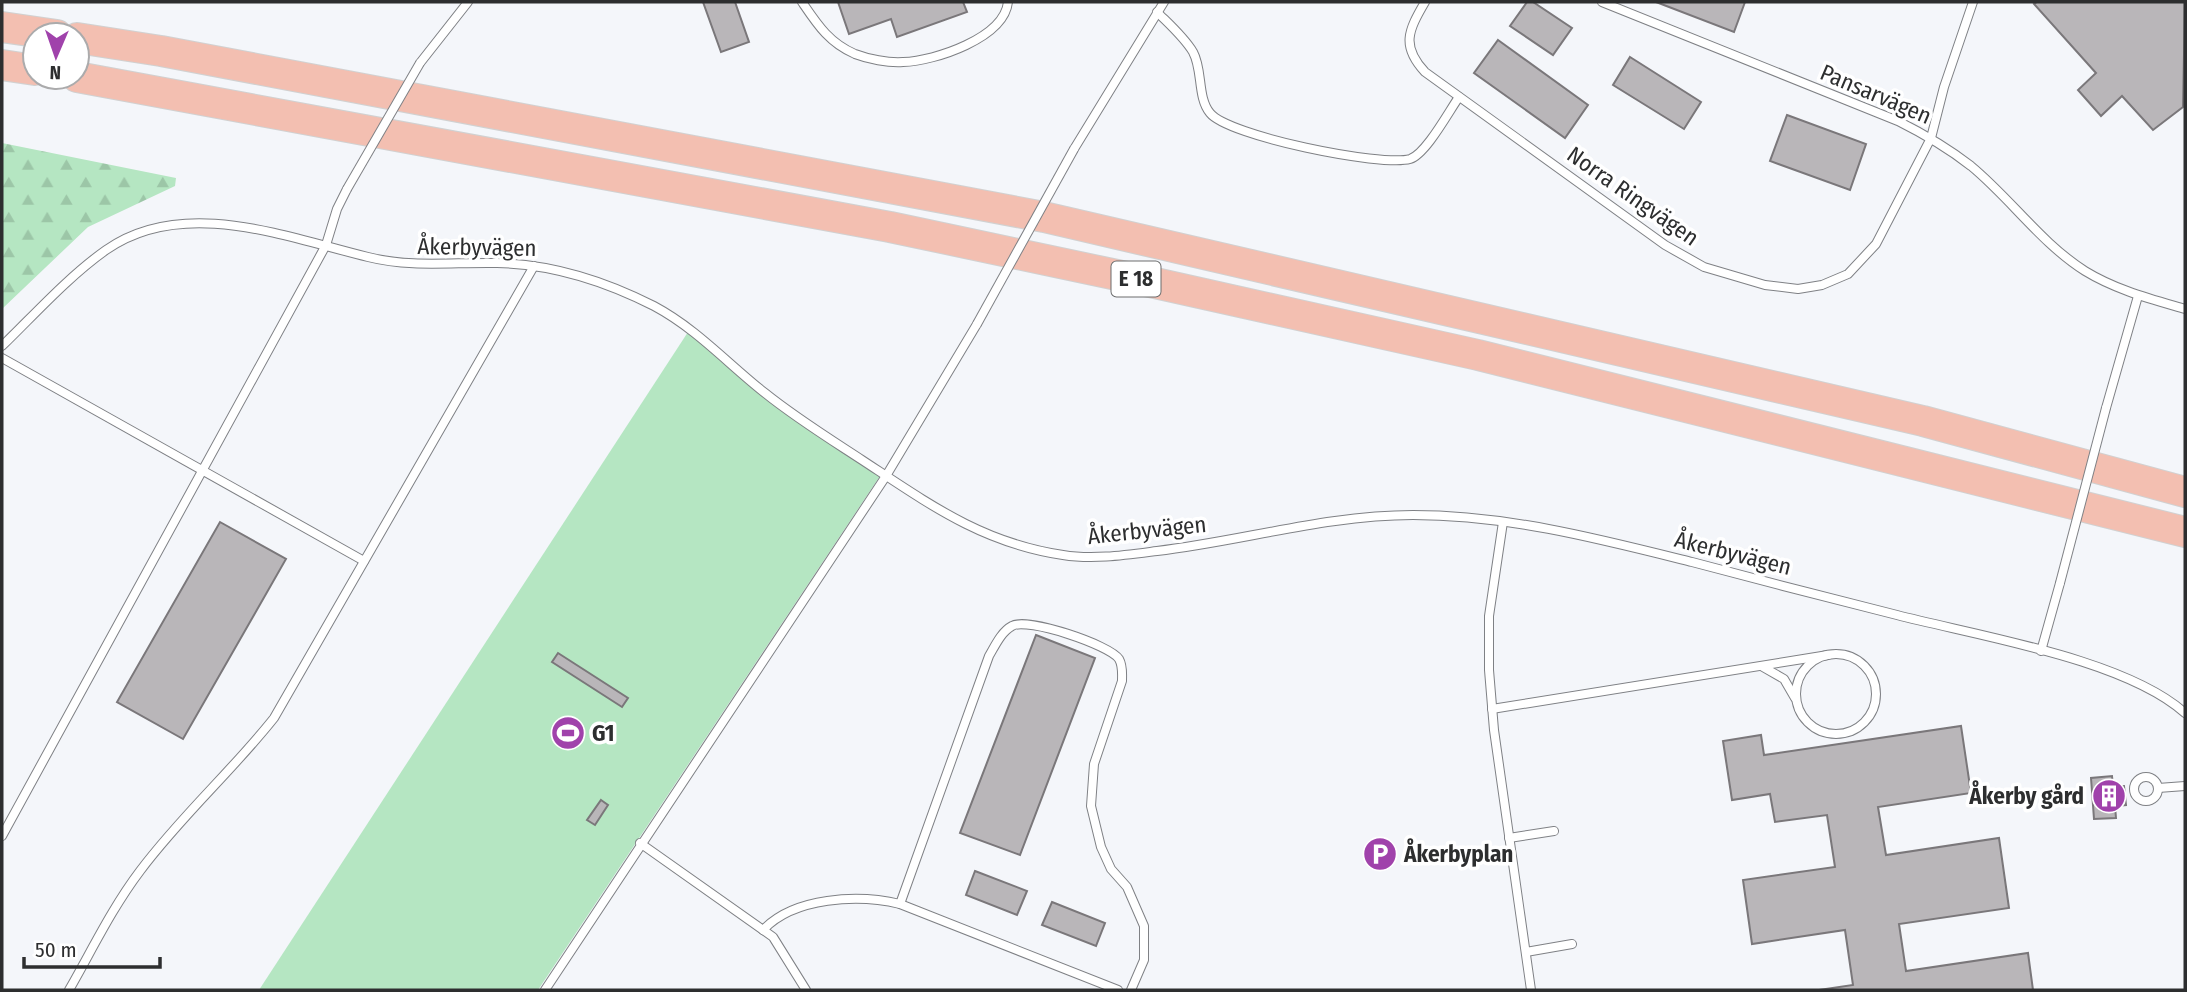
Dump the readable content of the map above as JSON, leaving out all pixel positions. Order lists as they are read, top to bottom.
{
  "streets": {
    "highway": ["E 18"],
    "lane": ["Pansarvägen", "Norra Ringvägen", "Åkerbyvägen"]
  },
  "crossings": [
    ["Pansarvägen", "Norra Ringvägen"]
  ],
  "places": {
    "sports": ["G1"],
    "building": ["Åkerby gård"],
    "parking": ["Åkerbyplan"]
  },
  "scale_bar": "50 m",
  "north": "bottom"
}
